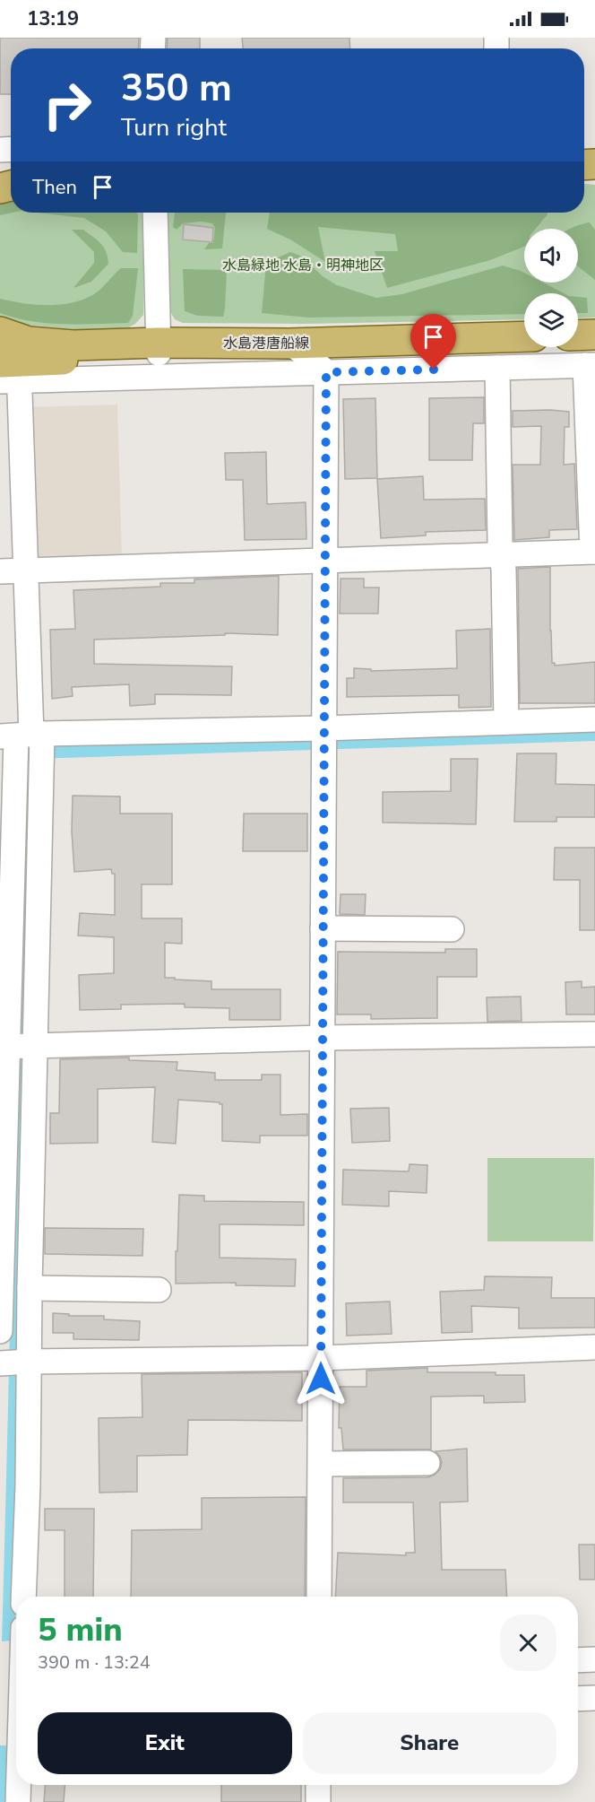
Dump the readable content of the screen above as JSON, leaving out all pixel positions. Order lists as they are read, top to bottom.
{
  "streets": {
    "main road": ["水島港唐船線"]
  },
  "parks": ["水島緑地 水島・明神地区"],
  "page": {
    "status": "13:19",
    "turn": ["350 m", "Turn right"],
    "then": "Then",
    "heading": ["5 min", "390 m · 13:24"],
    "buttons": ["Exit", "Share"]
  }
}
